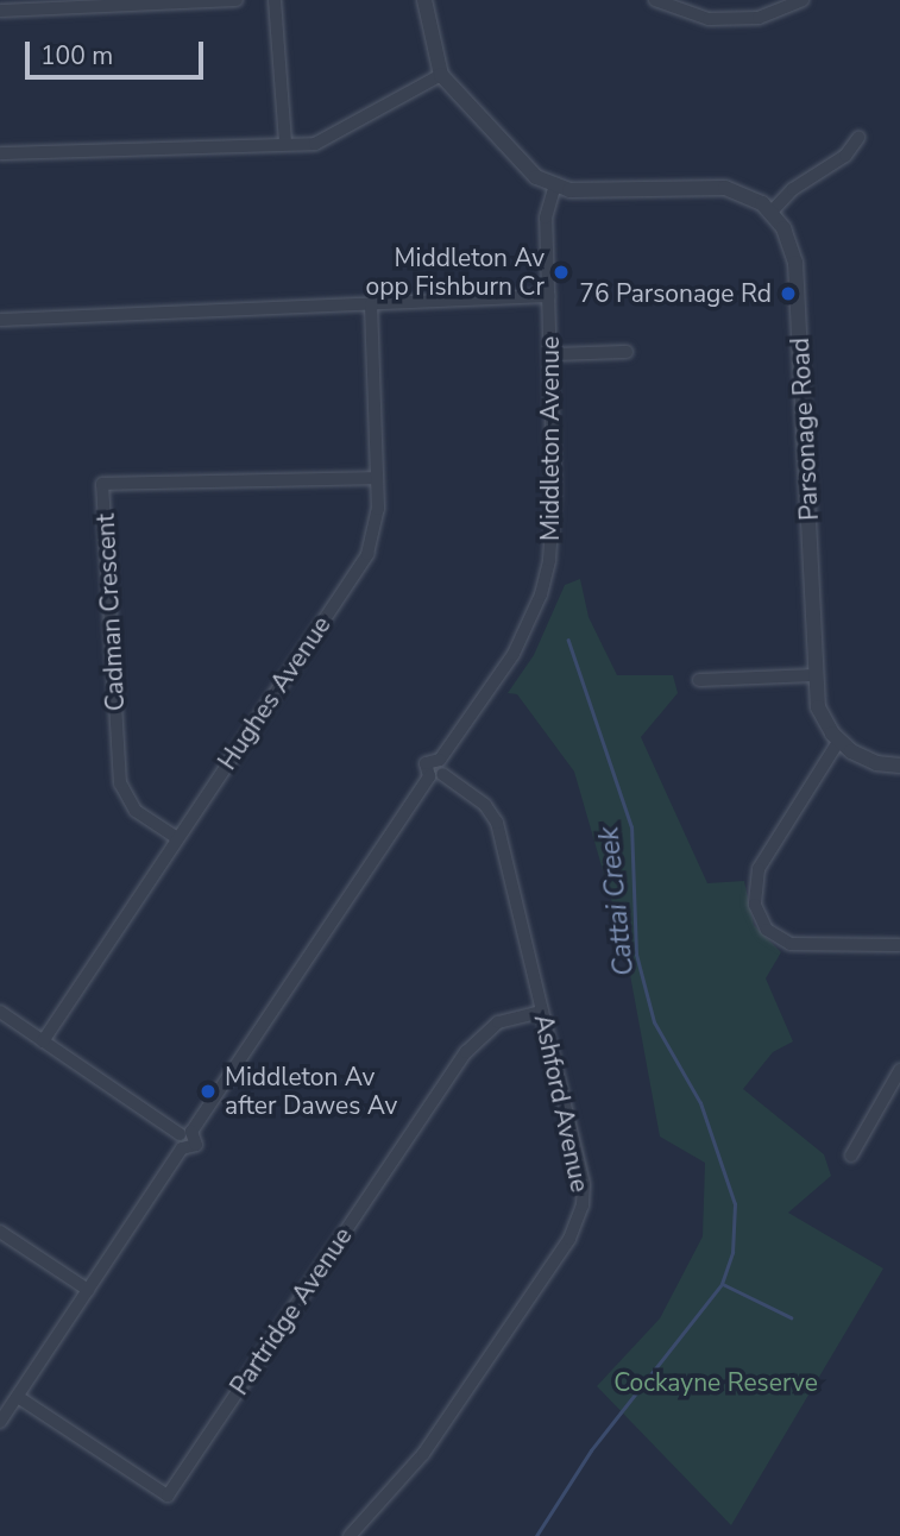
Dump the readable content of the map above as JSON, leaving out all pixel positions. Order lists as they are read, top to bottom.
{
  "streets": {
    "street": [
      "Parsonage Road",
      "Middleton Avenue",
      "Cadman Crescent",
      "Hughes Avenue",
      "Ashford Avenue",
      "Partridge Avenue"
    ]
  },
  "crossings": [
    ["Cadman Crescent", "Hughes Avenue"],
    ["Ashford Avenue", "Partridge Avenue"]
  ],
  "water": ["Cattai Creek"],
  "parks": ["Cockayne Reserve"],
  "places": ["Middleton Av opp Fishburn Cr", "76 Parsonage Rd", "Middleton Av after Dawes Av"],
  "scale_bar": "100 m"
}
